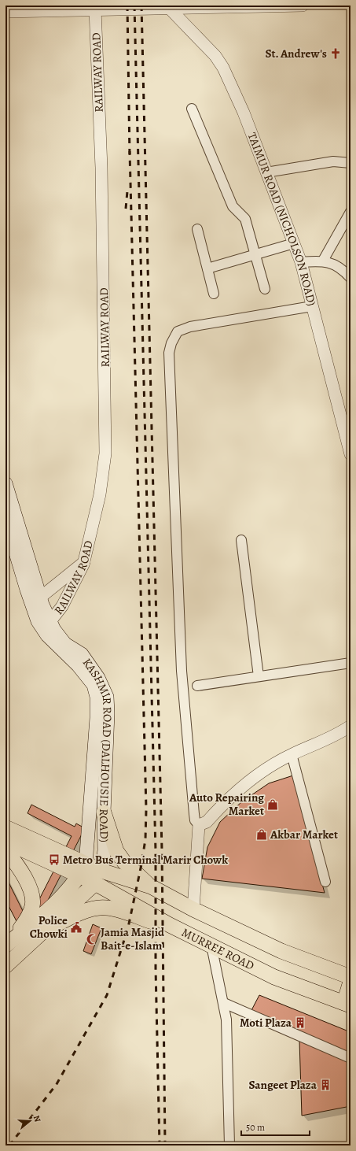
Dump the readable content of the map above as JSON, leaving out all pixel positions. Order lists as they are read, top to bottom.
{
  "streets": {
    "main road": ["KASHMIR ROAD (DALHOUSIE ROAD)", "MURREE ROAD"],
    "street": ["RAILWAY ROAD", "TAIMUR ROAD (NICHOLSON ROAD)"]
  },
  "crossings": [
    ["RAILWAY ROAD", "KASHMIR ROAD (DALHOUSIE ROAD)"],
    ["KASHMIR ROAD (DALHOUSIE ROAD)", "MURREE ROAD"]
  ],
  "places": {
    "church": ["St. Andrew's"],
    "shop": ["Auto Repairing Market", "Akbar Market"],
    "bus stop": ["Metro Bus Terminal Marir Chowk"],
    "public building": ["Police Chowki"],
    "mosque": ["Jamia Masjid Bait-e-Islam"],
    "building": ["Moti Plaza", "Sangeet Plaza"]
  },
  "scale_bar": "50 m",
  "north": "right"
}
